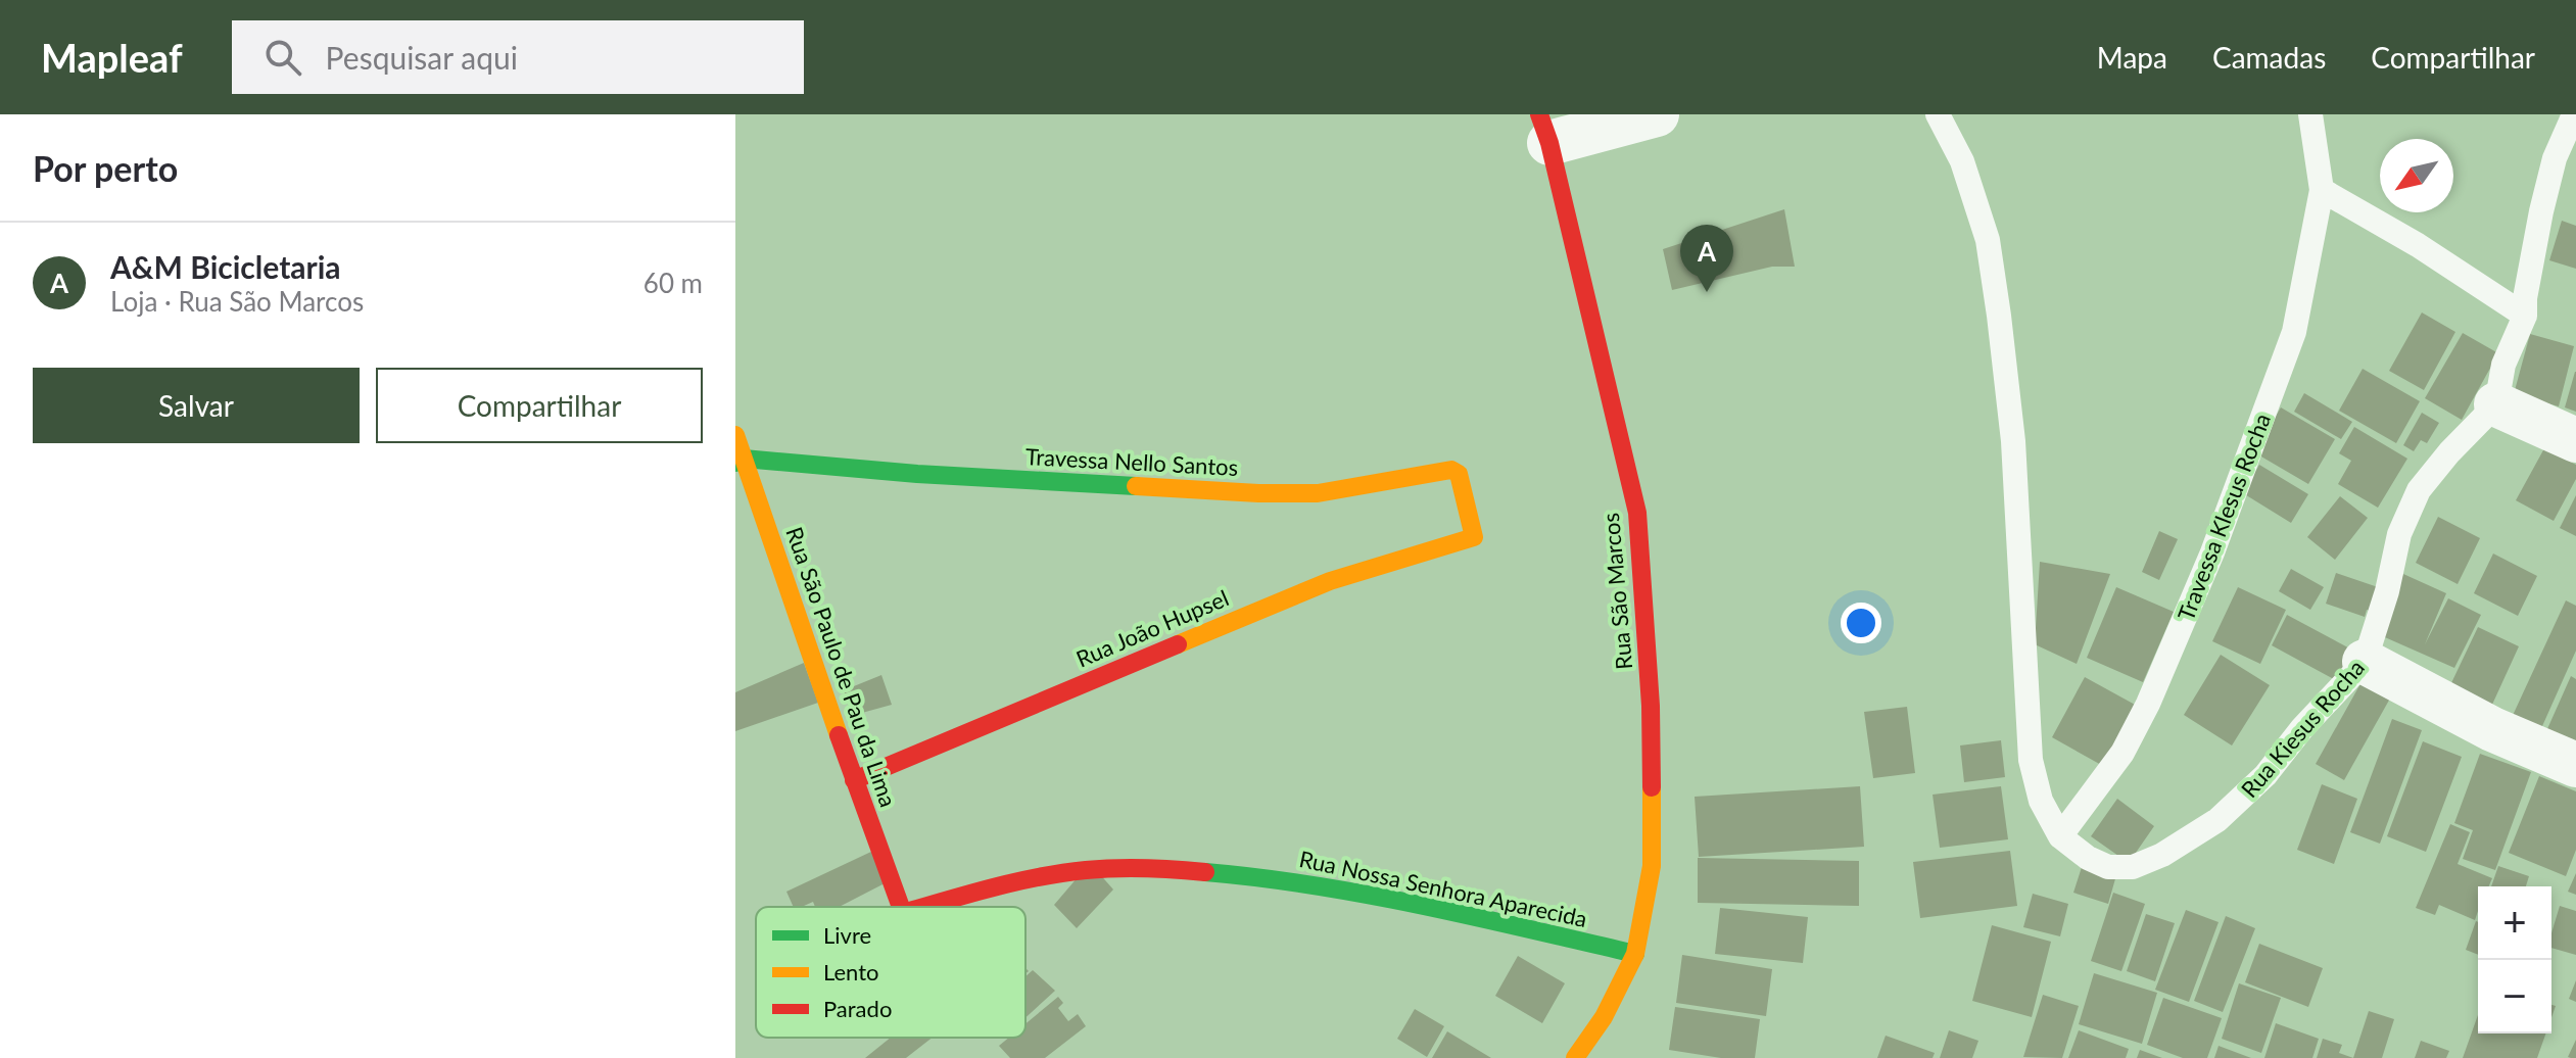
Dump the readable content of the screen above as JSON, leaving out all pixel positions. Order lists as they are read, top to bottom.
{
  "streets": {
    "street": [
      "Travessa Nello Santos",
      "Rua São Marcos",
      "Rua João Hupsel",
      "Rua São Paulo de Pau da Lima",
      "Rua Nossa Senhora Aparecida"
    ],
    "lane": ["Travessa Klesus Rocha", "Rua Kiesus Rocha"]
  },
  "crossings": [
    ["Travessa Nello Santos", "Rua João Hupsel"],
    ["Travessa Nello Santos", "Rua São Paulo de Pau da Lima"],
    ["Travessa Klesus Rocha", "Rua Kiesus Rocha"],
    ["Rua São Marcos", "Rua Nossa Senhora Aparecida"],
    ["Rua João Hupsel", "Rua São Paulo de Pau da Lima"]
  ],
  "legend": ["Livre", "Lento", "Parado"],
  "north": "bottom left",
  "page": {
    "header": "Mapleaf",
    "search": "Pesquisar aqui",
    "nav": ["Mapa", "Camadas", "Compartilhar"],
    "heading": "Por perto",
    "list": [
      {
        "mark": "A",
        "name": "A&M Bicicletaria",
        "note": "Loja · Rua São Marcos",
        "value": "60 m"
      }
    ],
    "pins": "A",
    "buttons": ["Salvar", "Compartilhar"],
    "map_buttons": ["+", "−"]
  }
}
